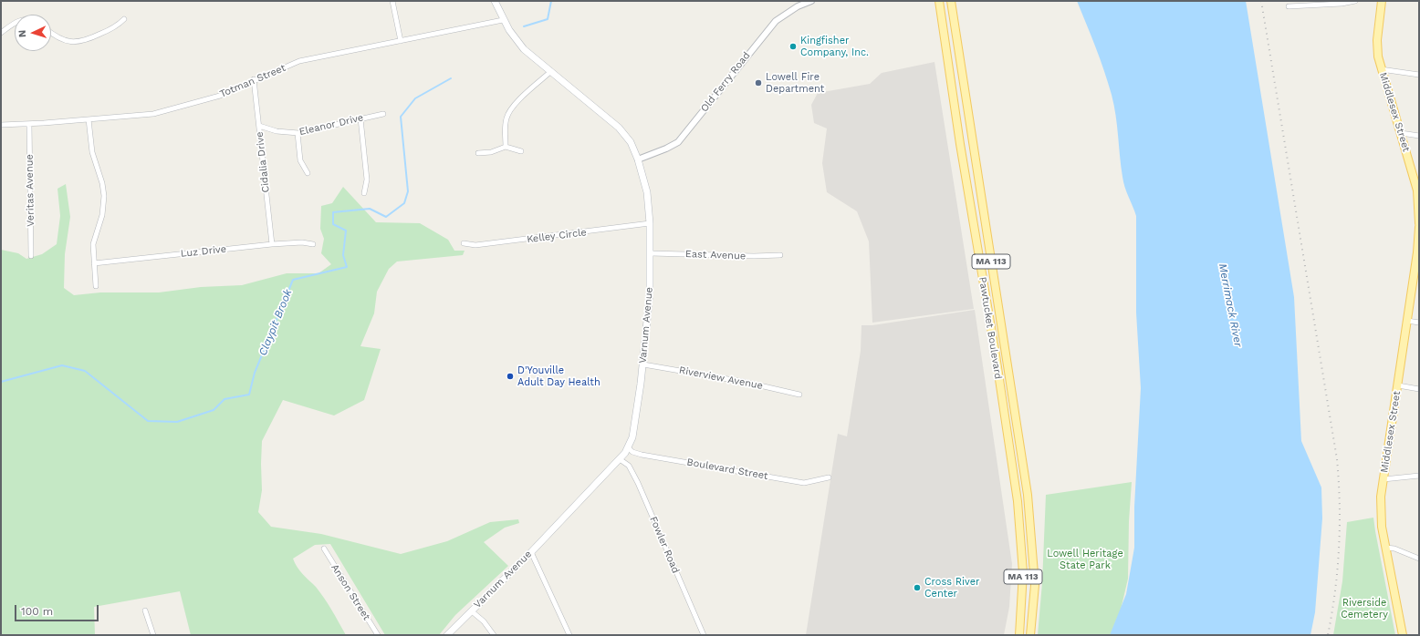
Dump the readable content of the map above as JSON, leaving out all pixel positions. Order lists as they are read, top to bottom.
{
  "streets": {
    "main road": [
      "Middlesex Street",
      "MA 113",
      "Varnum Avenue",
      "Pawtucket Boulevard"
    ],
    "street": [
      "Totman Street",
      "Old Ferry Road",
      "Eleanor Drive",
      "Cidalia Drive",
      "Veritas Avenue",
      "Kelley Circle",
      "Luz Drive",
      "East Avenue",
      "Riverview Avenue",
      "Boulevard Street",
      "Fowler Road",
      "Anson Street"
    ]
  },
  "crossings": [
    ["Totman Street", "Cidalia Drive"],
    ["Totman Street", "Veritas Avenue"],
    ["Totman Street", "Varnum Avenue"],
    ["Old Ferry Road", "Varnum Avenue"],
    ["Eleanor Drive", "Cidalia Drive"],
    ["Cidalia Drive", "Luz Drive"],
    ["Kelley Circle", "Varnum Avenue"],
    ["East Avenue", "Varnum Avenue"],
    ["Varnum Avenue", "Riverview Avenue"],
    ["Varnum Avenue", "Boulevard Street"],
    ["Varnum Avenue", "Fowler Road"]
  ],
  "water": ["Merrimack River", "Claypit Brook"],
  "parks": ["Lowell Heritage State Park", "Riverside Cemetery"],
  "places": [
    "Kingfisher Company, Inc.",
    "Lowell Fire Department",
    "D'Youville Adult Day Health",
    "Cross River Center"
  ],
  "scale_bar": "100 m",
  "north": "left"
}
